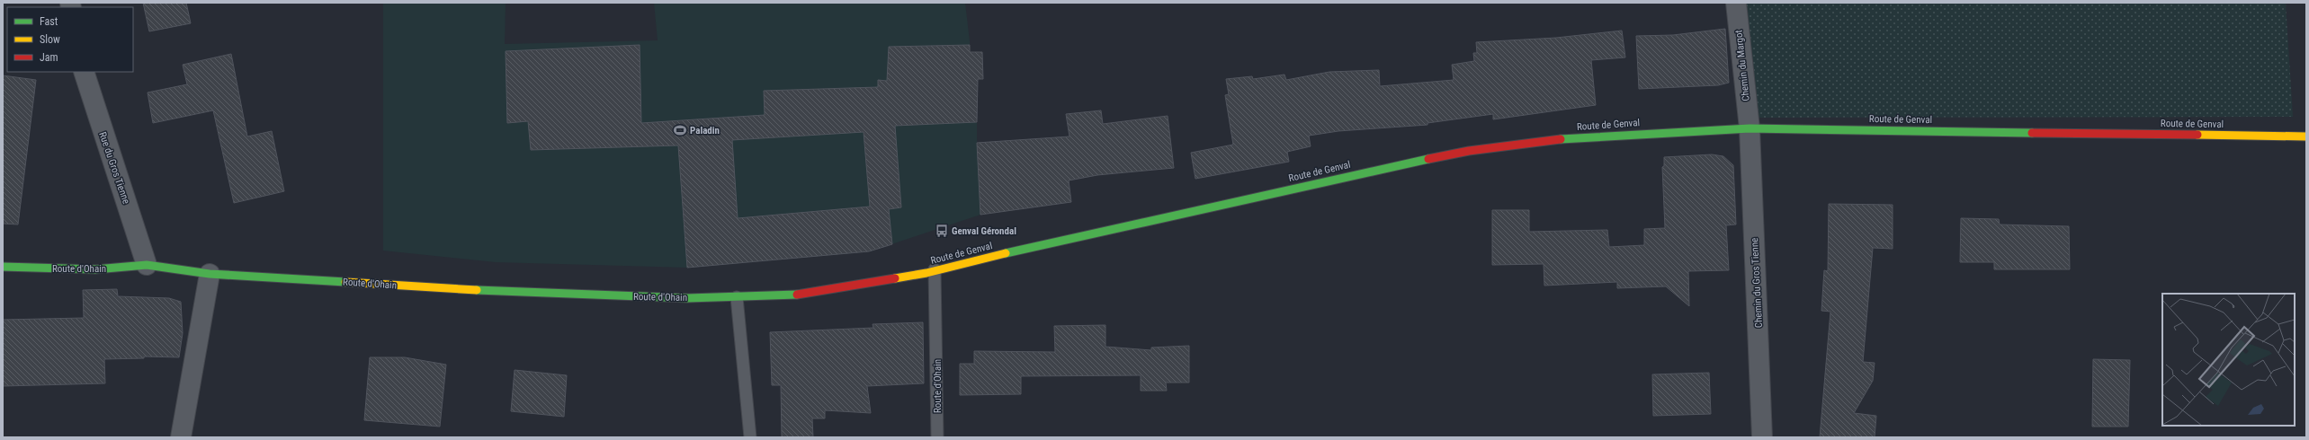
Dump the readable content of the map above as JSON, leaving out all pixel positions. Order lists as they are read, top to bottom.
{
  "streets": {
    "main road": ["Route de Genval", "Route d'Ohain"],
    "street": ["Chemin du Margot", "Rue du Gros Tienne", "Chemin du Gros Tienne"]
  },
  "crossings": [
    ["Chemin du Margot", "Route de Genval"],
    ["Chemin du Margot", "Chemin du Gros Tienne"],
    ["Route de Genval", "Route d'Ohain"],
    ["Route de Genval", "Chemin du Gros Tienne"],
    ["Rue du Gros Tienne", "Route d'Ohain"]
  ],
  "places": {
    "sports": ["Paladin"],
    "bus stop": ["Genval Gérondal"]
  },
  "legend": ["Fast", "Slow", "Jam"]
}
